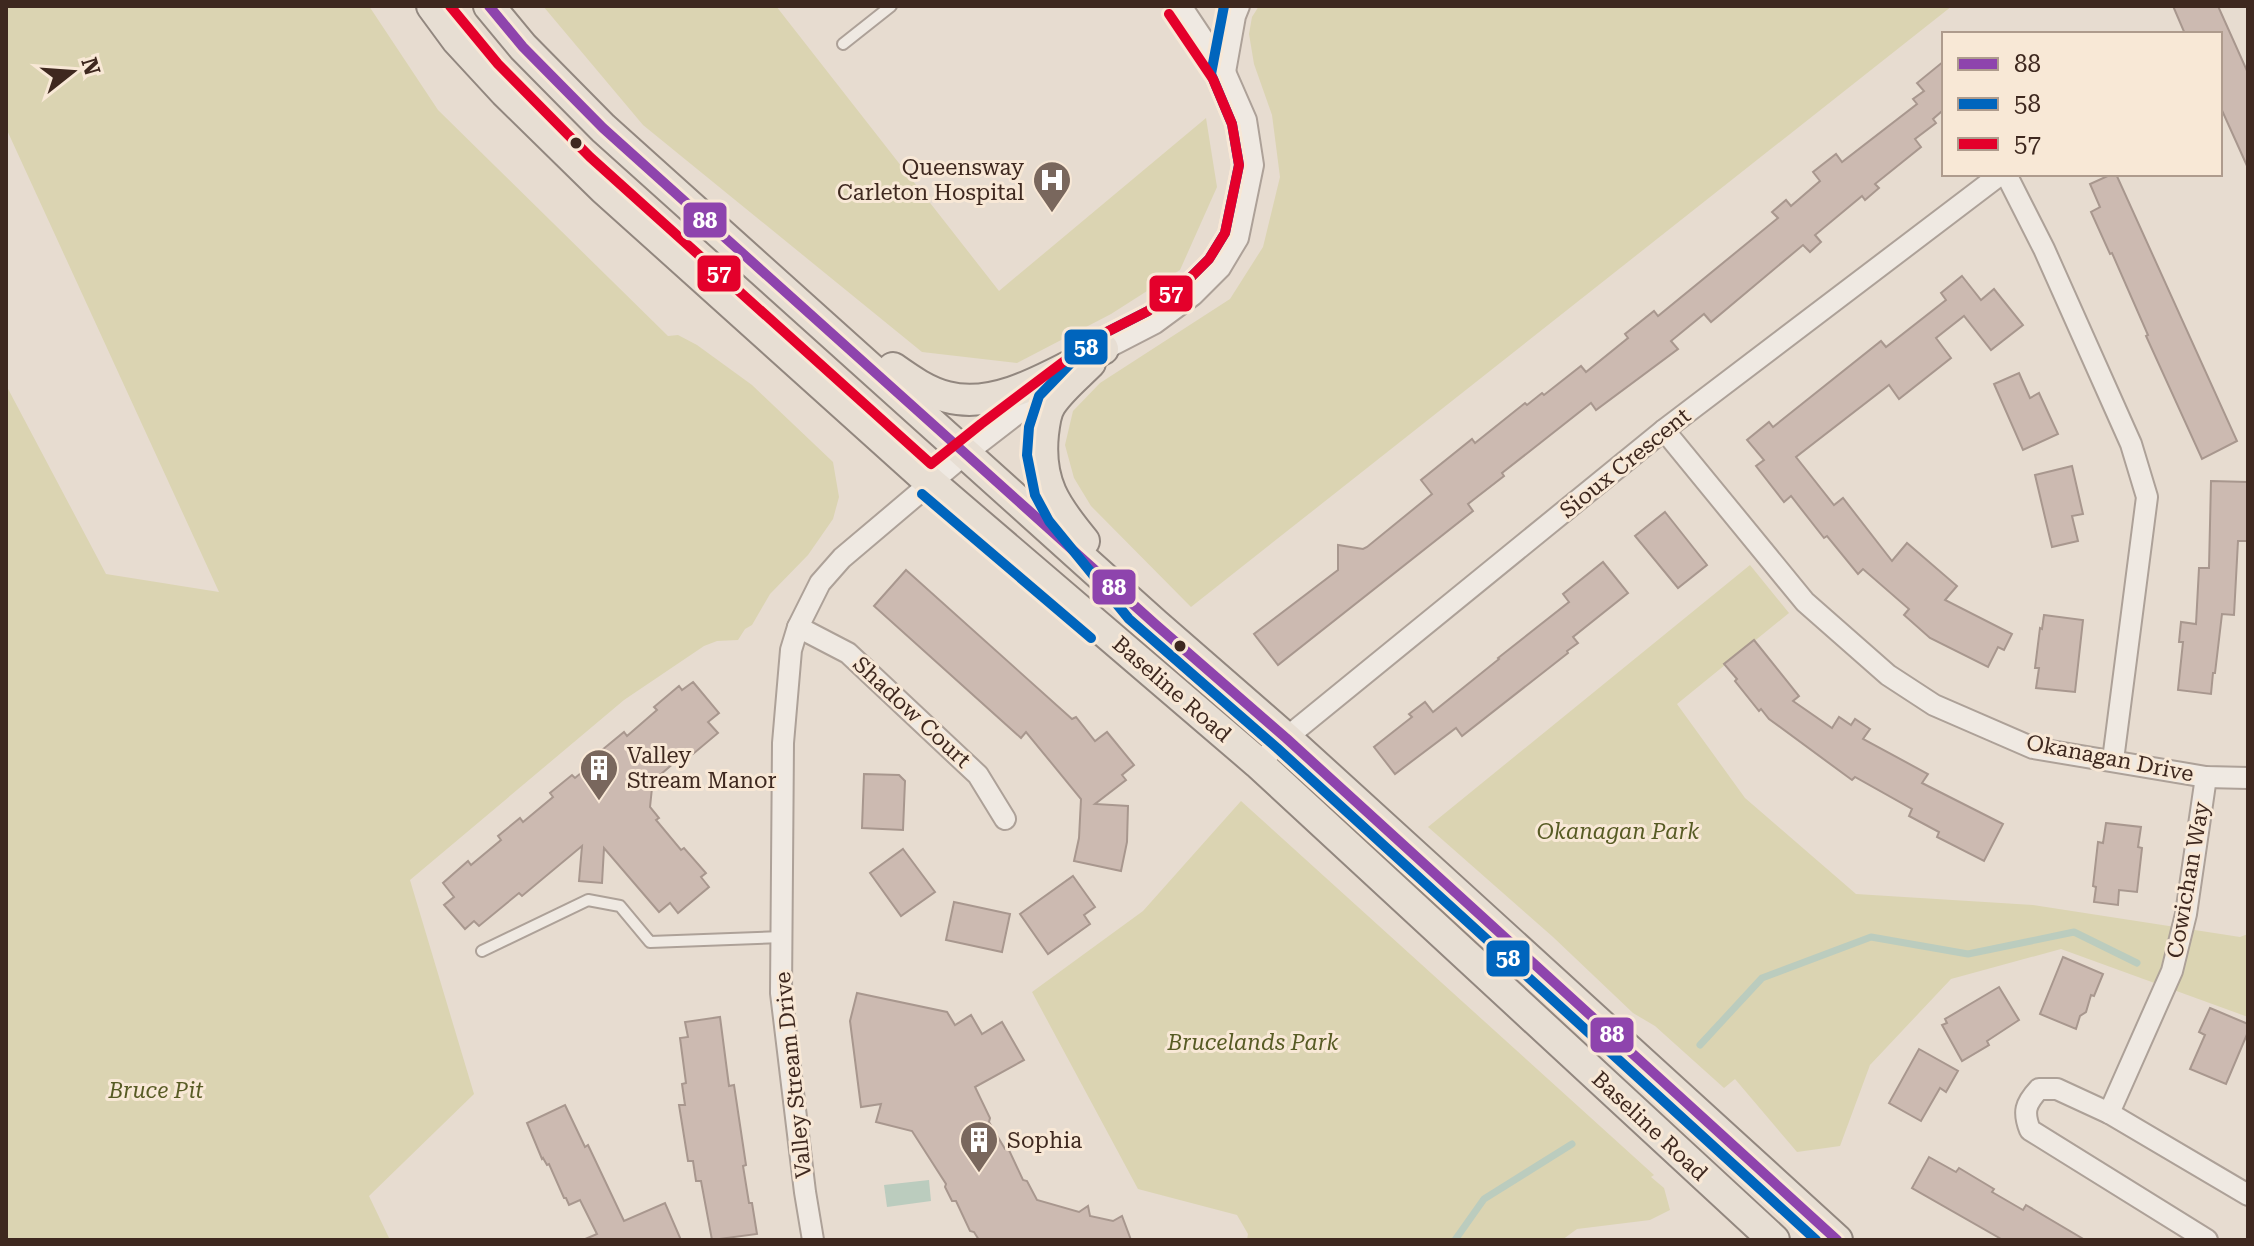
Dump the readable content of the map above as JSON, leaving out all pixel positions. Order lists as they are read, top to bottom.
{
  "streets": {
    "main road": ["Baseline Road"],
    "street": [
      "Sioux Crescent",
      "Shadow Court",
      "Okanagan Drive",
      "Cowichan Way",
      "Valley Stream Drive"
    ]
  },
  "crossings": [
    ["Sioux Crescent", "Baseline Road"],
    ["Sioux Crescent", "Okanagan Drive"],
    ["Baseline Road", "Valley Stream Drive"],
    ["Shadow Court", "Valley Stream Drive"],
    ["Okanagan Drive", "Cowichan Way"]
  ],
  "parks": ["Okanagan Park", "Brucelands Park", "Bruce Pit"],
  "places": {
    "hospital": ["Queensway Carleton Hospital"],
    "building": ["Valley Stream Manor", "Sophia"]
  },
  "lines": ["transit line 88", "transit line 58", "transit line 57"],
  "legend": ["88", "58", "57"],
  "north": "right"
}
